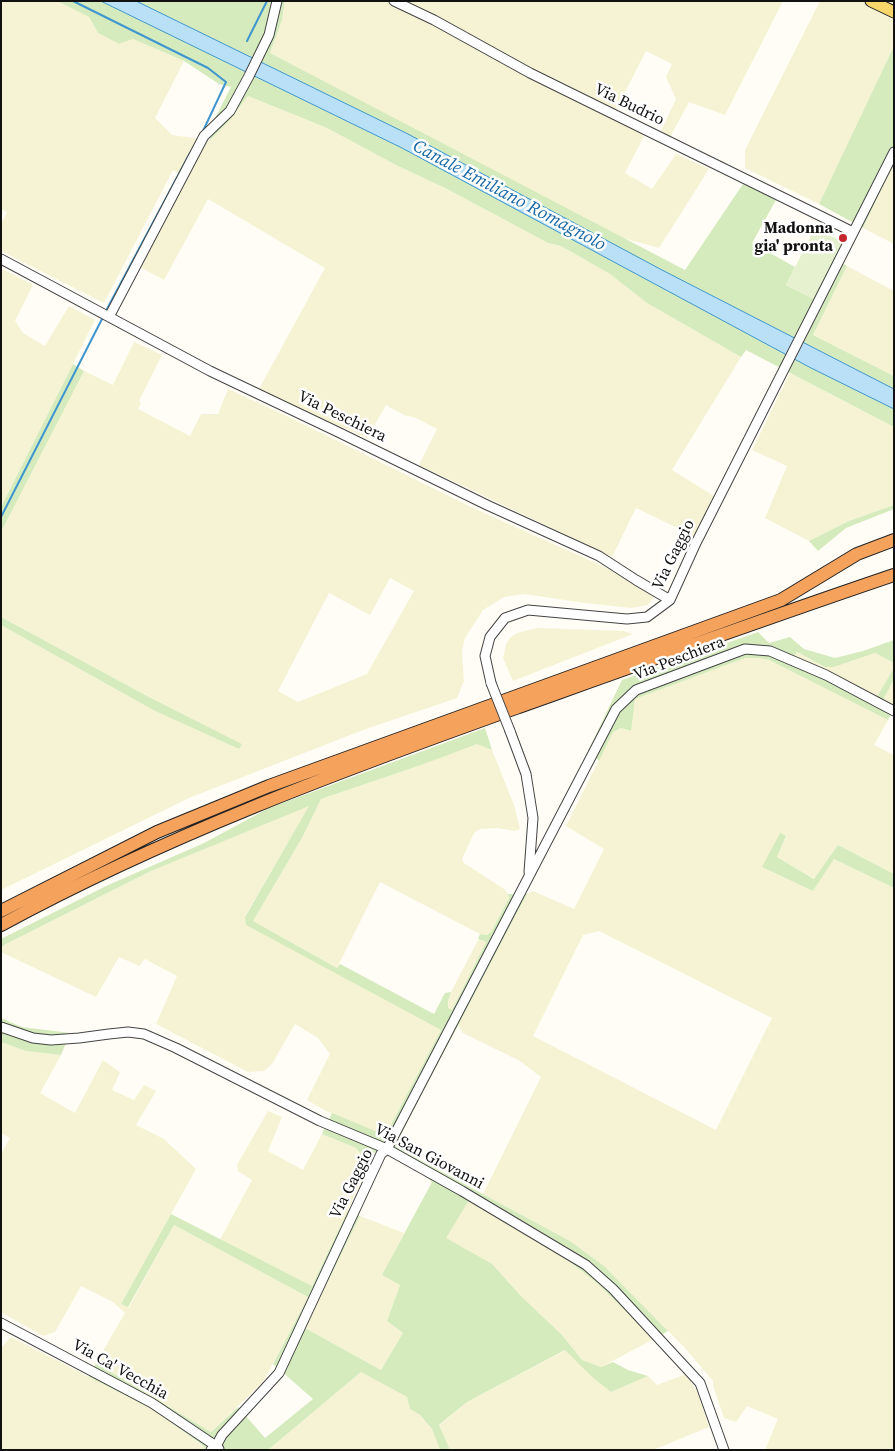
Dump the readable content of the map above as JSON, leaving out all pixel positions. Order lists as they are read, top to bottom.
{
  "streets": {
    "street": [
      "Via Budrio",
      "Via Peschiera",
      "Via Gaggio",
      "Via San Giovanni",
      "Via Ca' Vecchia"
    ]
  },
  "crossings": [
    ["Via Budrio", "Via Gaggio"],
    ["Via Peschiera", "Via Gaggio"],
    ["Via Gaggio", "Via San Giovanni"],
    ["Via Gaggio", "Via Ca' Vecchia"]
  ],
  "water": ["Canale Emiliano Romagnolo"],
  "places": ["Madonna gia' pronta"]
}
